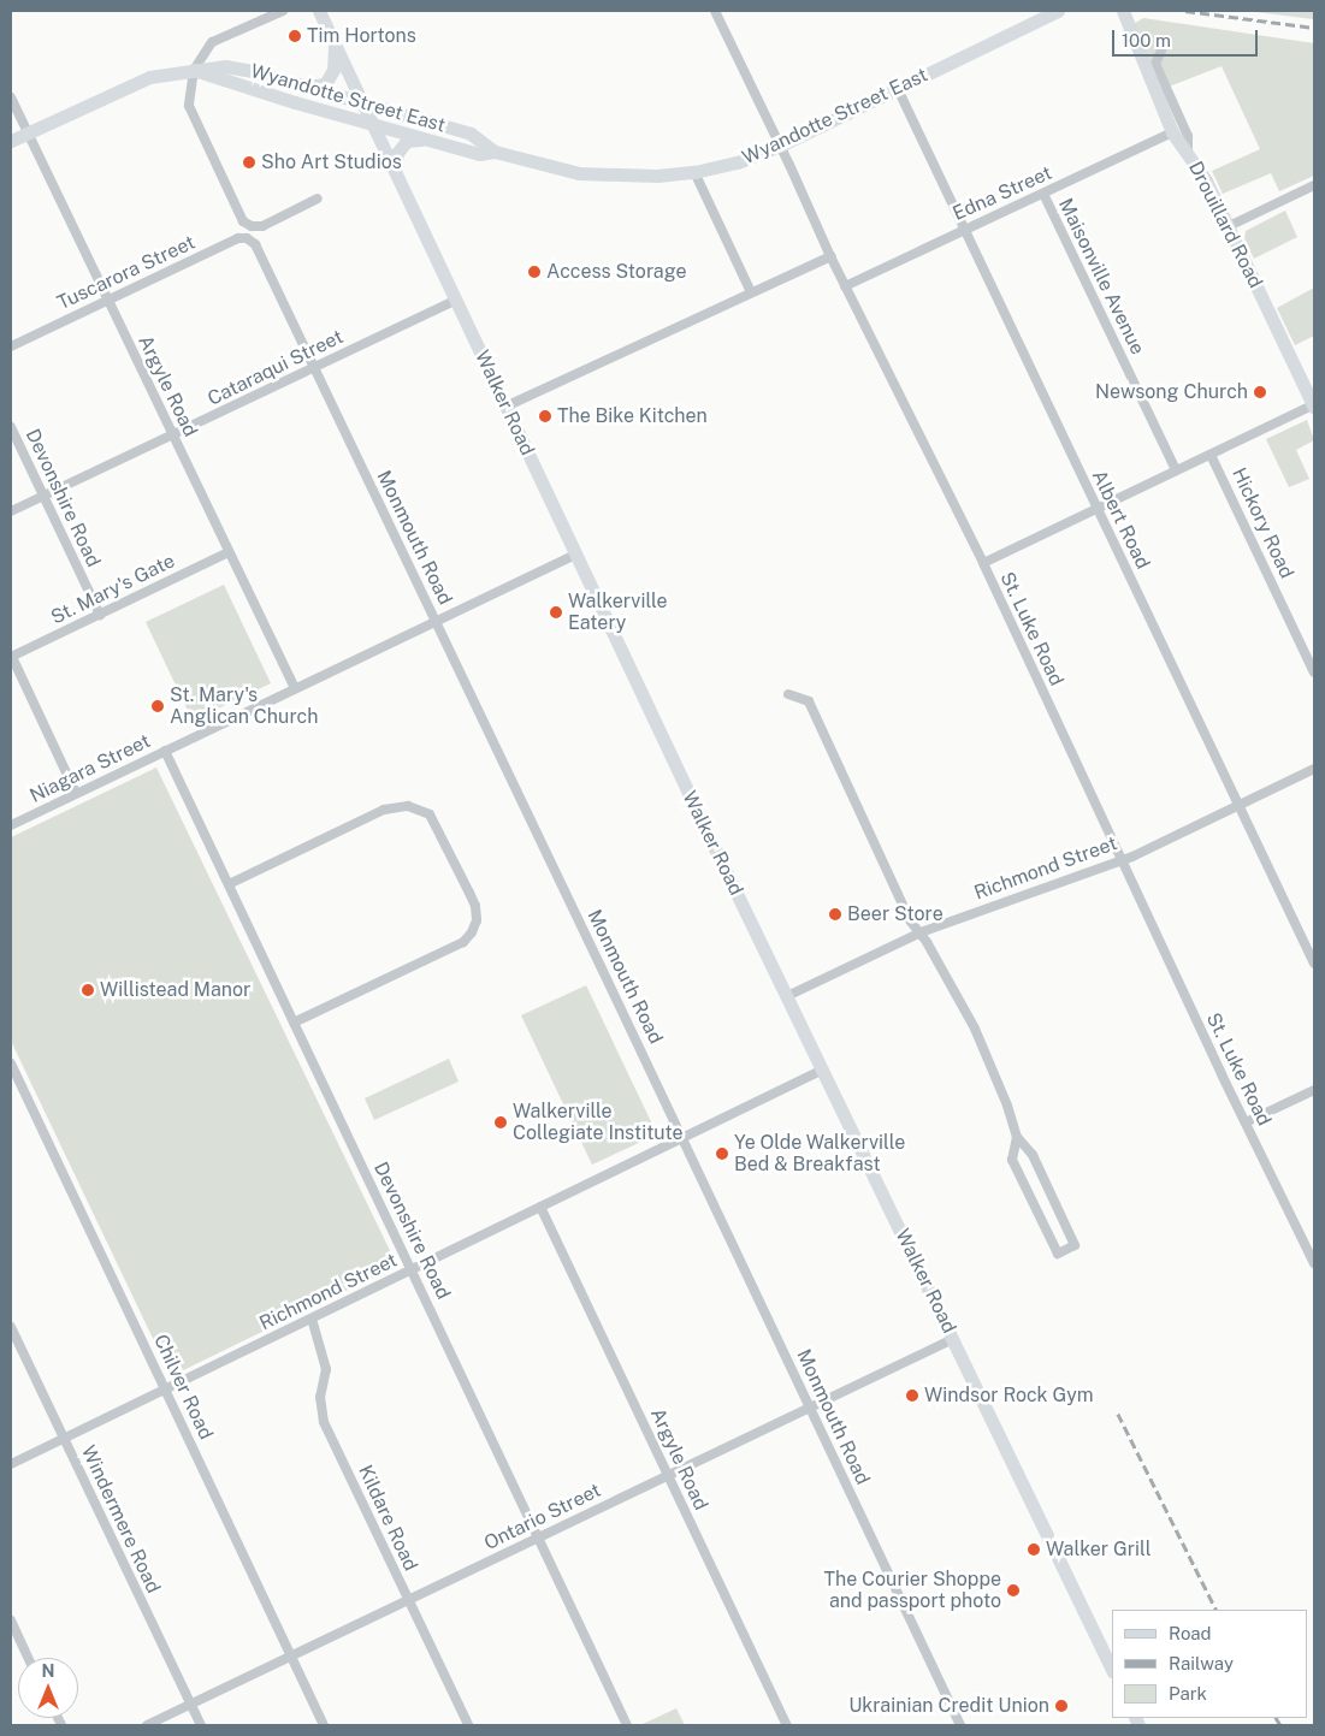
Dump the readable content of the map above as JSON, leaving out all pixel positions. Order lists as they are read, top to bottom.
{
  "streets": {
    "main road": ["Wyandotte Street East", "Drouillard Road", "Walker Road"],
    "street": [
      "Edna Street",
      "Tuscarora Street",
      "Maisonville Avenue",
      "Cataraqui Street",
      "Argyle Road",
      "Devonshire Road",
      "Albert Road",
      "Hickory Road",
      "Monmouth Road",
      "St. Mary's Gate",
      "St. Luke Road",
      "Niagara Street",
      "Richmond Street",
      "Chilver Road",
      "Ontario Street",
      "Kildare Road",
      "Windermere Road"
    ]
  },
  "crossings": [
    ["Wyandotte Street East", "Argyle Road"],
    ["Wyandotte Street East", "Walker Road"],
    ["Wyandotte Street East", "Albert Road"],
    ["Wyandotte Street East", "St. Luke Road"],
    ["Edna Street", "Drouillard Road"],
    ["Edna Street", "Maisonville Avenue"],
    ["Edna Street", "Albert Road"],
    ["Edna Street", "St. Luke Road"],
    ["Tuscarora Street", "Argyle Road"],
    ["Tuscarora Street", "Monmouth Road"],
    ["Cataraqui Street", "Argyle Road"],
    ["Cataraqui Street", "Walker Road"],
    ["Cataraqui Street", "Devonshire Road"],
    ["Cataraqui Street", "Monmouth Road"],
    ["Argyle Road", "St. Mary's Gate"],
    ["Argyle Road", "Niagara Street"],
    ["Argyle Road", "Richmond Street"],
    ["Argyle Road", "Ontario Street"],
    ["Walker Road", "Niagara Street"],
    ["Walker Road", "Richmond Street"],
    ["Walker Road", "Ontario Street"],
    ["Devonshire Road", "St. Mary's Gate"],
    ["Devonshire Road", "Niagara Street"],
    ["Devonshire Road", "Richmond Street"],
    ["Devonshire Road", "Ontario Street"],
    ["Albert Road", "Richmond Street"],
    ["Monmouth Road", "Niagara Street"],
    ["Monmouth Road", "Richmond Street"],
    ["Monmouth Road", "Ontario Street"],
    ["St. Luke Road", "Richmond Street"],
    ["Richmond Street", "Chilver Road"],
    ["Richmond Street", "Kildare Road"],
    ["Richmond Street", "Windermere Road"],
    ["Chilver Road", "Ontario Street"],
    ["Ontario Street", "Kildare Road"],
    ["Ontario Street", "Windermere Road"]
  ],
  "places": [
    "Tim Hortons",
    "Sho Art Studios",
    "Access Storage",
    "Newsong Church",
    "The Bike Kitchen",
    "Walkerville Eatery",
    "St. Mary's Anglican Church",
    "Beer Store",
    "Willistead Manor",
    "Walkerville Collegiate Institute",
    "Ye Olde Walkerville Bed & Breakfast",
    "Windsor Rock Gym",
    "Walker Grill",
    "The Courier Shoppe and passport photo",
    "Ukrainian Credit Union"
  ],
  "legend": ["Road", "Railway", "Park"],
  "scale_bar": "100 m",
  "north": "top"
}
